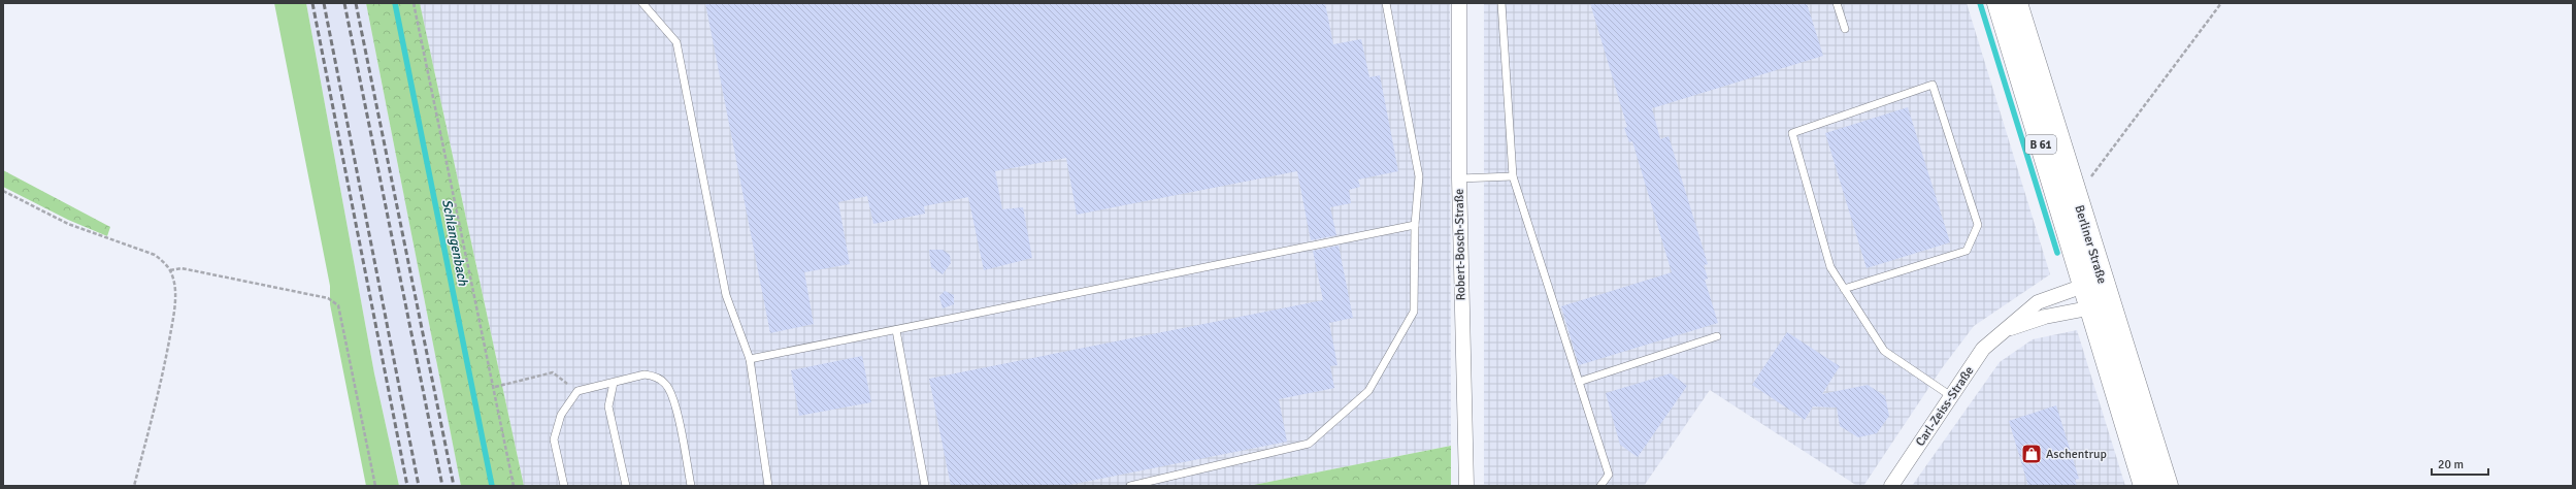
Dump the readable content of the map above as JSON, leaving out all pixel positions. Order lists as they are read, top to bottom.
{
  "streets": {
    "main road": ["B 61", "Berliner Straße"],
    "street": ["Robert-Bosch-Straße", "Carl-Zeiss-Straße"]
  },
  "crossings": [
    ["Berliner Straße", "Carl-Zeiss-Straße"]
  ],
  "water": ["Schlangenbach"],
  "places": {
    "shop": ["Aschentrup"]
  },
  "scale_bar": "20 m"
}
